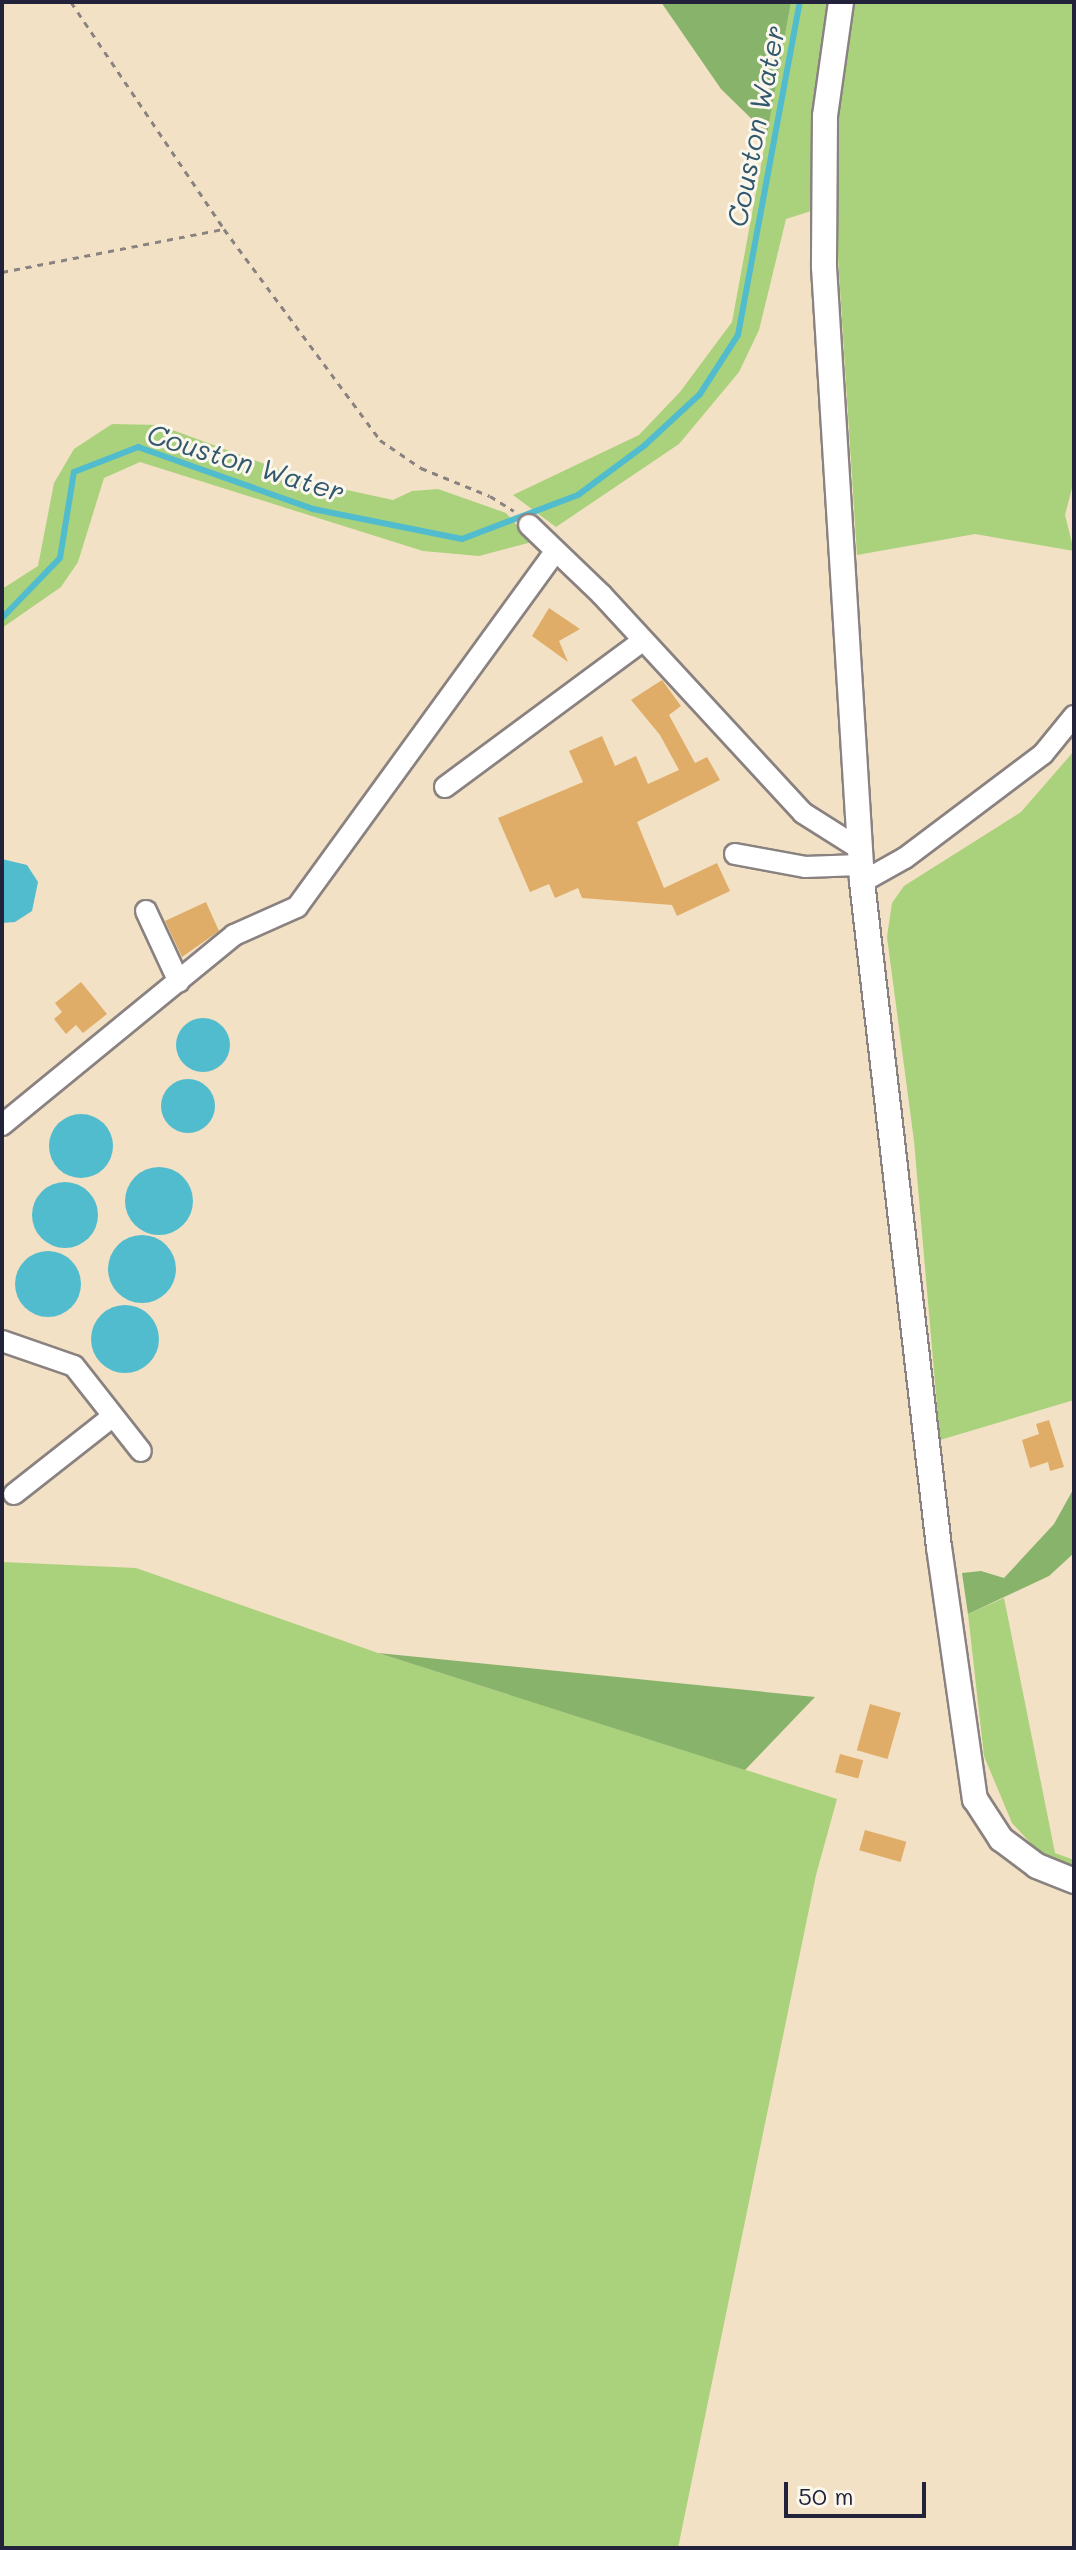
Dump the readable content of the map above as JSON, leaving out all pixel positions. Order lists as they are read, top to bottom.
{
  "water": ["Couston Water"],
  "scale_bar": "50 m"
}
